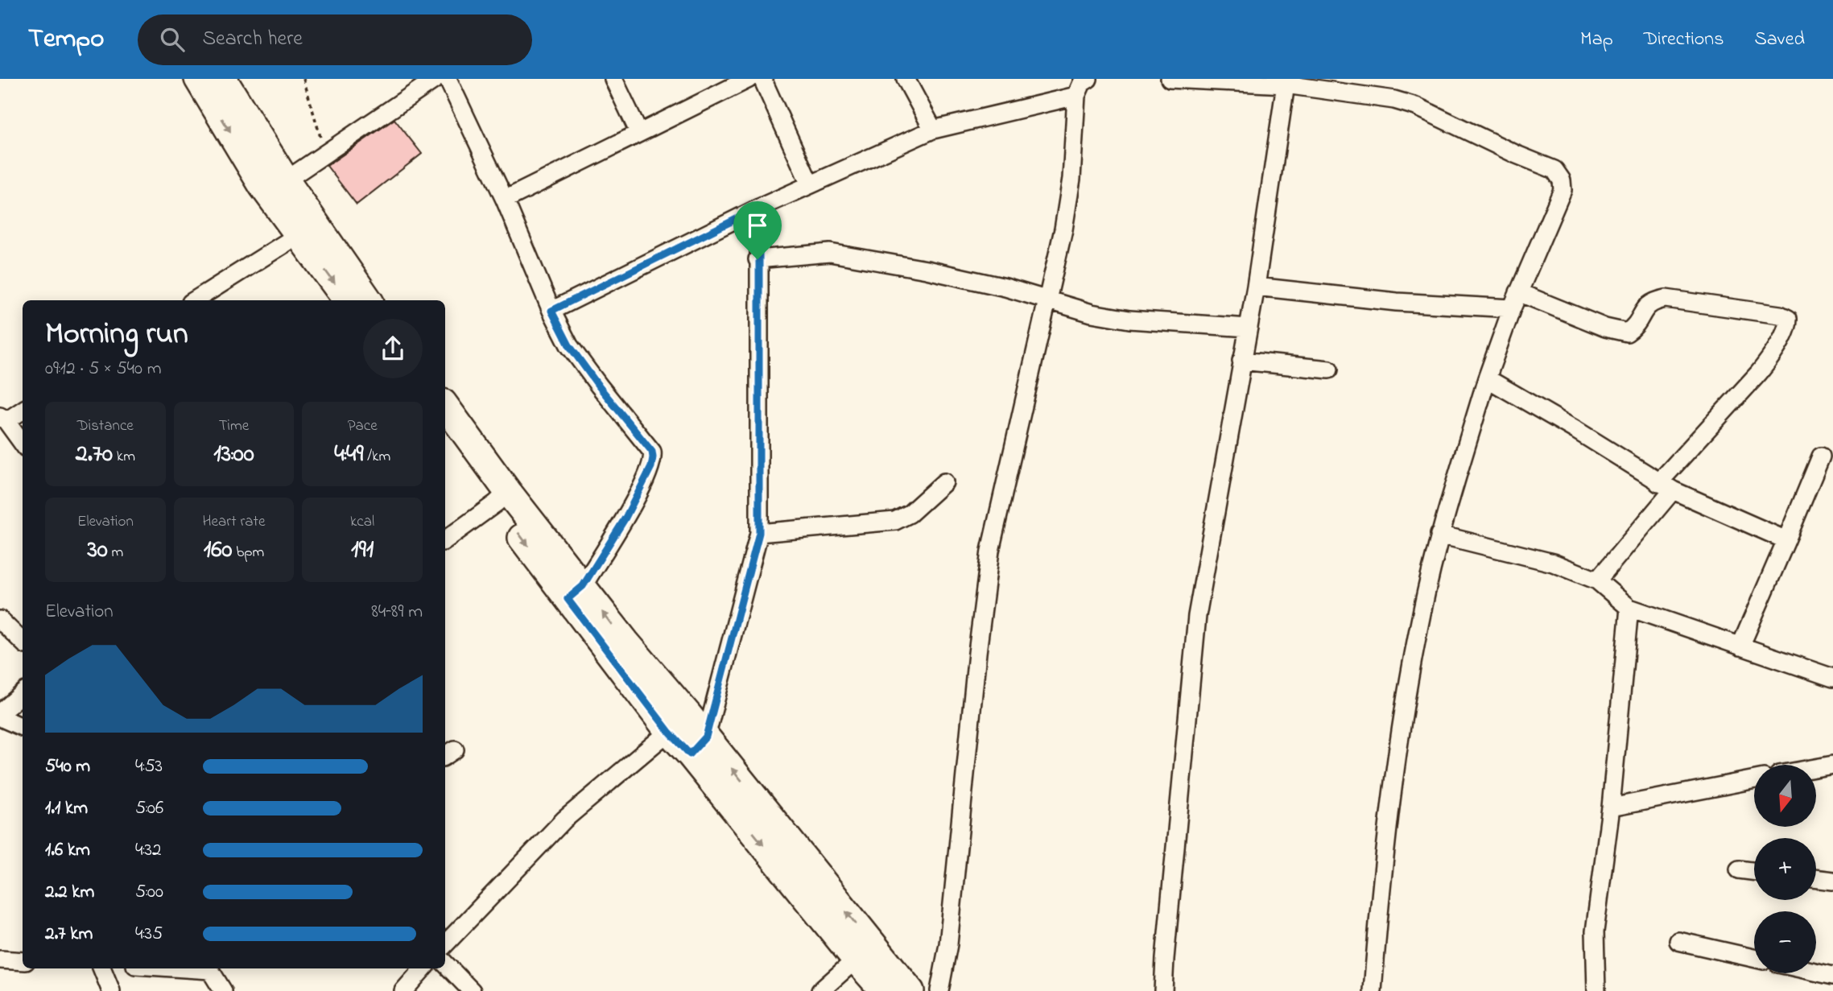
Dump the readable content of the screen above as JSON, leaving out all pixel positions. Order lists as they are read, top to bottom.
{
  "north": "bottom",
  "page": {
    "header": "Tempo",
    "search": "Search here",
    "nav": ["Map", "Directions", "Saved"],
    "heading": ["Morning run", "09:12 · 5 × 540 m"],
    "stats": [
      ["Distance", "2.70 km"],
      ["Time", "13:00"],
      ["Pace", "4:49 /km"],
      ["Elevation", "30 m"],
      ["Heart rate", "160 bpm"],
      ["kcal", "191"]
    ],
    "chart": ["Elevation", "84–89 m"],
    "list": [
      {
        "name": "540 m",
        "note": "4:53"
      },
      {
        "name": "1.1 km",
        "note": "5:06"
      },
      {
        "name": "1.6 km",
        "note": "4:32"
      },
      {
        "name": "2.2 km",
        "note": "5:00"
      },
      {
        "name": "2.7 km",
        "note": "4:35"
      }
    ],
    "map_buttons": ["+", "−"]
  }
}
